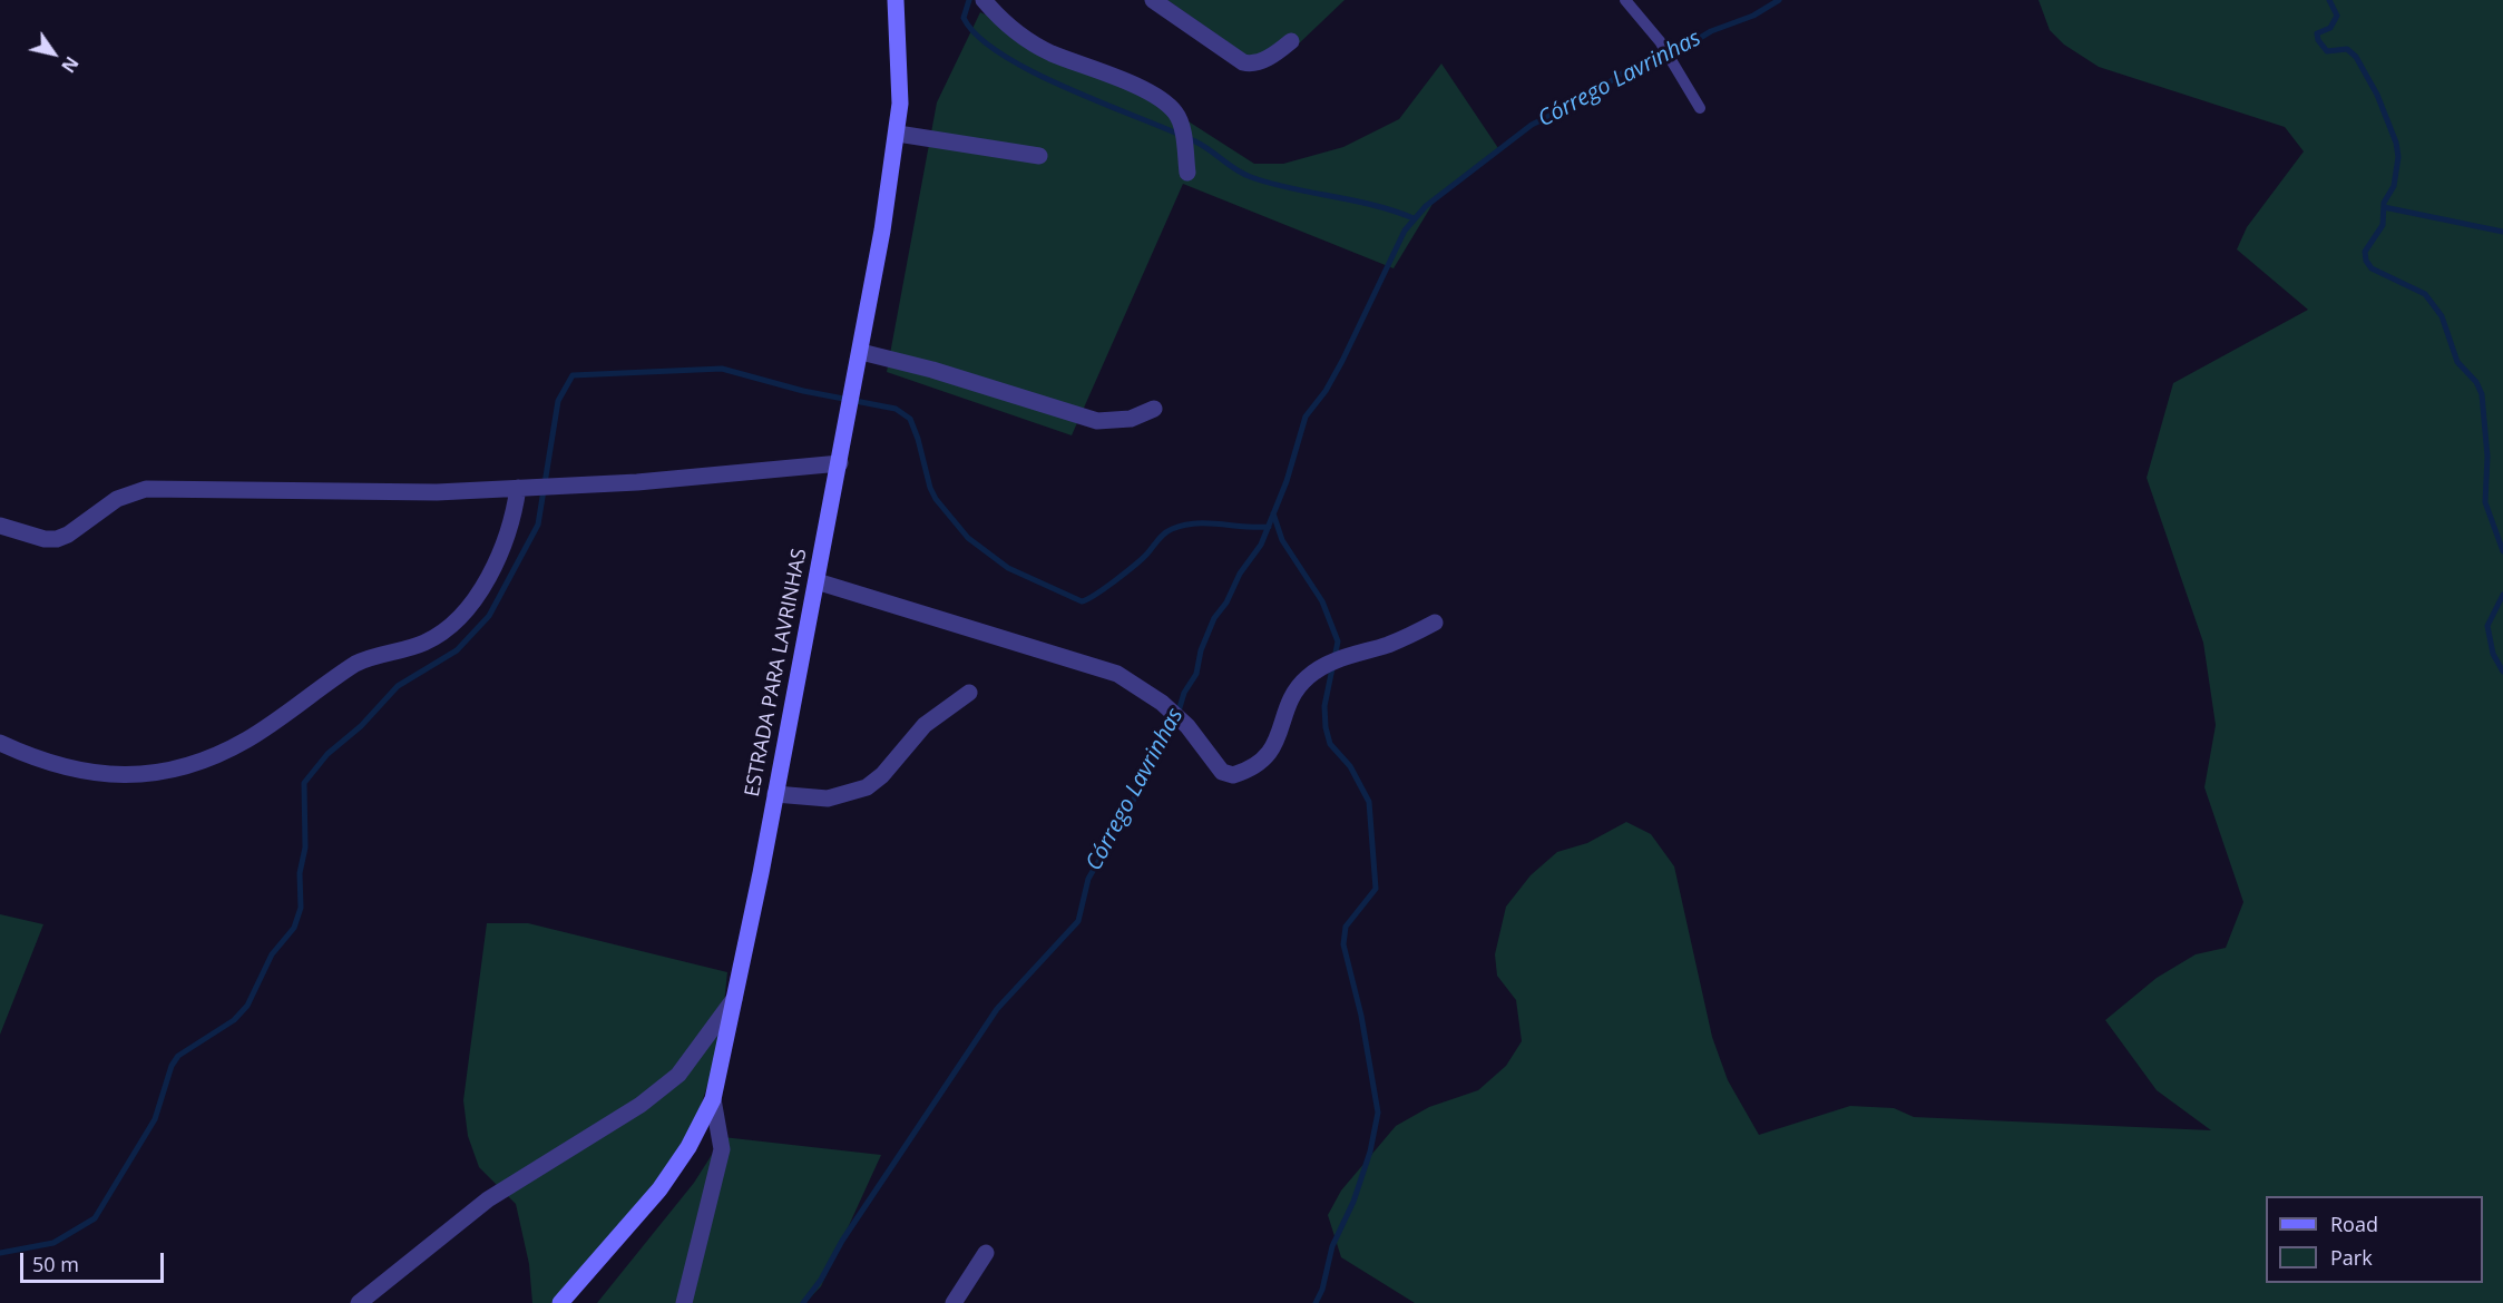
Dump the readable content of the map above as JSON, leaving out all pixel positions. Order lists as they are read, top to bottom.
{
  "streets": {
    "street": ["ESTRADA PARA LAVRINHAS"]
  },
  "water": ["Córrego Lavrinhas"],
  "legend": ["Road", "Park"],
  "scale_bar": "50 m",
  "north": "bottom right"
}
